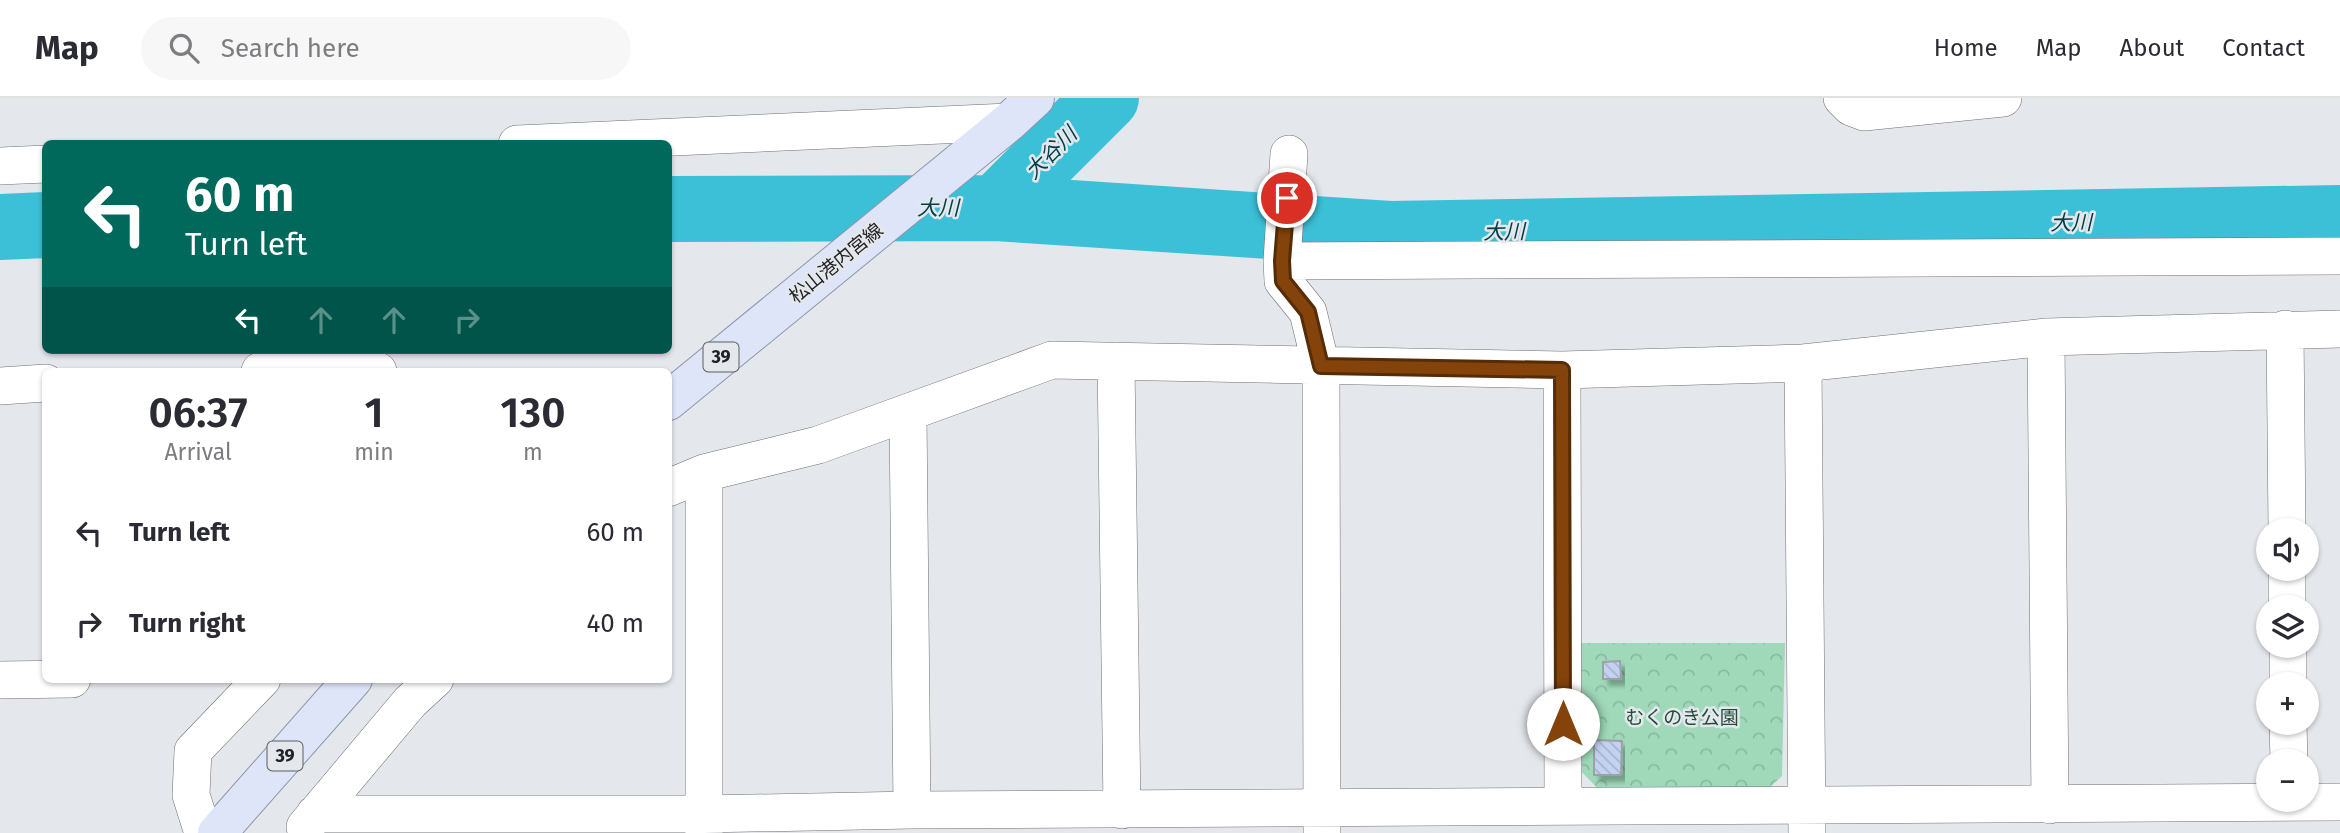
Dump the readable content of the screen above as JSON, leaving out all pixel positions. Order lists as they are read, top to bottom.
{
  "streets": {
    "main road": ["松山港内宮線", "39"]
  },
  "water": ["大谷川", "大川"],
  "parks": ["むくのき公園"],
  "page": {
    "header": "Map",
    "search": "Search here",
    "nav": [
      "Home",
      "Map",
      "About",
      "Contact"
    ],
    "turn": ["60 m", "Turn left"],
    "eta": [
      "06:37",
      "Arrival",
      "1",
      "min",
      "130",
      "m"
    ],
    "list": [
      {
        "name": "Turn left",
        "value": "60 m"
      },
      {
        "name": "Turn right",
        "value": "40 m"
      }
    ],
    "map_buttons": ["+", "−"]
  }
}
